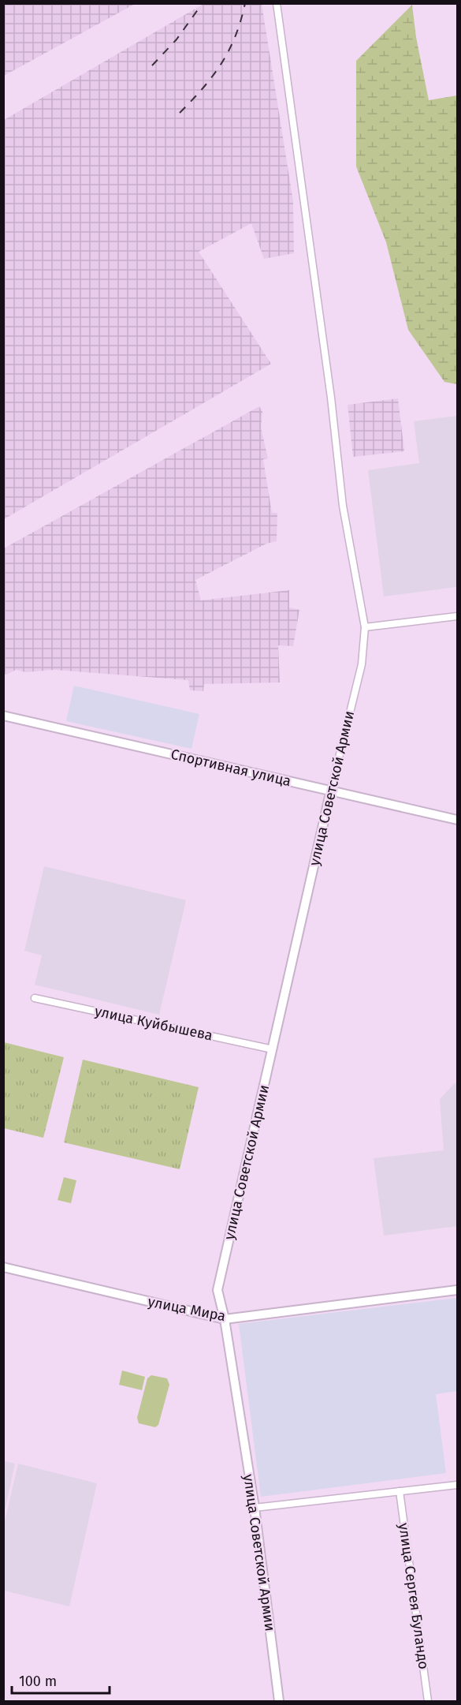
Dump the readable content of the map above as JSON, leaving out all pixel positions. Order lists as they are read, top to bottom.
{
  "streets": {
    "street": [
      "Спортивная улица",
      "улица Советской Армии",
      "улица Куйбышева",
      "улица Мира",
      "улица Сергея Буландо"
    ]
  },
  "crossings": [
    ["Спортивная улица", "улица Советской Армии"],
    ["улица Советской Армии", "улица Куйбышева"],
    ["улица Советской Армии", "улица Мира"]
  ],
  "scale_bar": "100 m"
}
